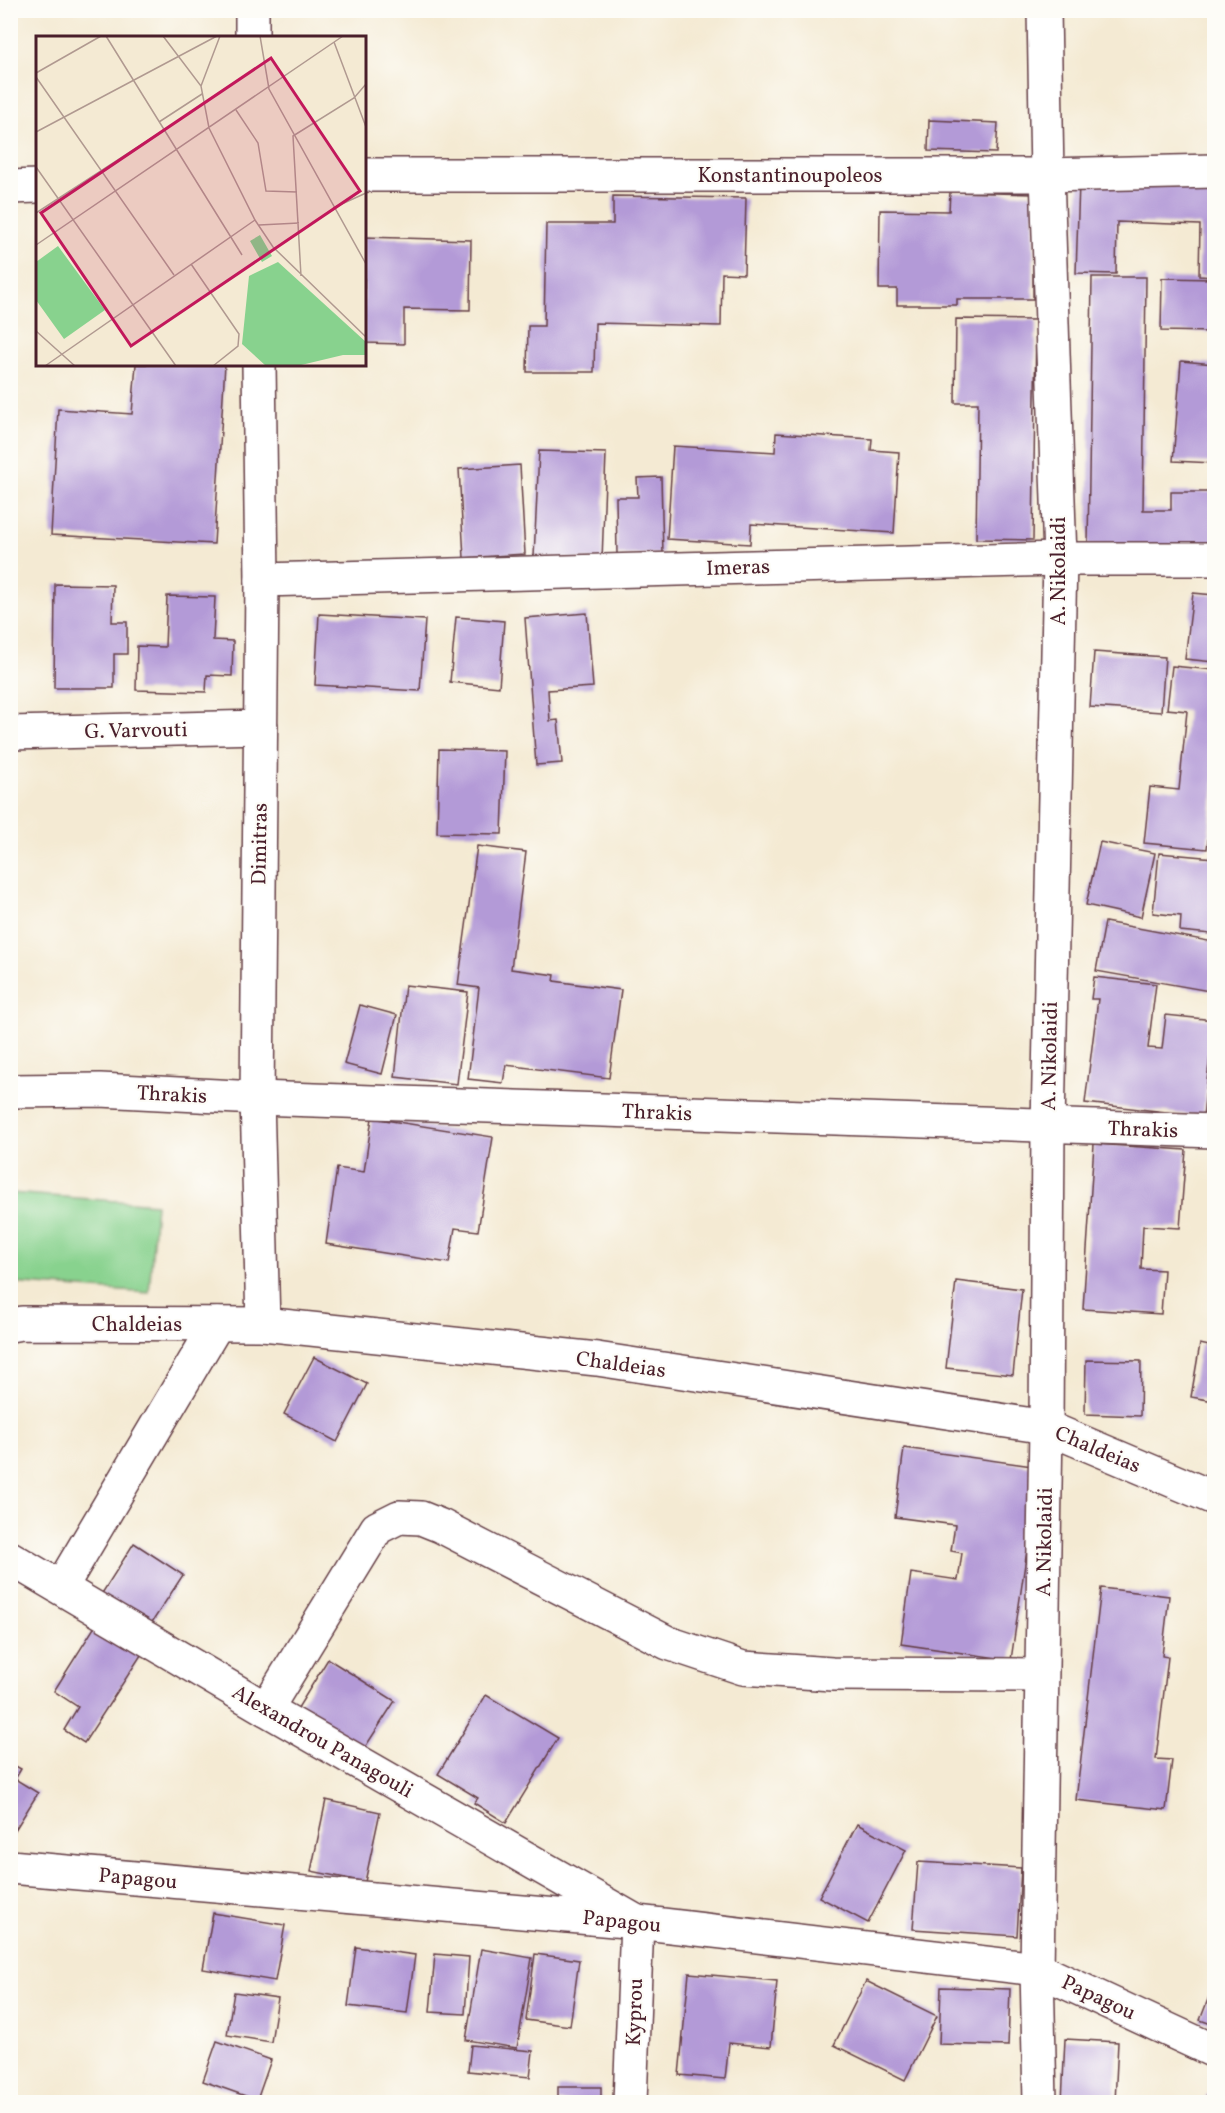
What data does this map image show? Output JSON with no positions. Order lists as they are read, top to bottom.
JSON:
{
  "streets": {
    "street": [
      "Konstantinoupoleos",
      "Imeras",
      "A. Nikolaidi",
      "G. Varvouti",
      "Dimitras",
      "Thrakis",
      "Chaldeias",
      "Alexandrou Panagouli",
      "Papagou",
      "Kyprou"
    ]
  },
  "crossings": [
    ["Konstantinoupoleos", "A. Nikolaidi"],
    ["Imeras", "A. Nikolaidi"],
    ["Imeras", "Dimitras"],
    ["A. Nikolaidi", "Thrakis"],
    ["A. Nikolaidi", "Chaldeias"],
    ["A. Nikolaidi", "Papagou"],
    ["G. Varvouti", "Dimitras"],
    ["Dimitras", "Thrakis"],
    ["Dimitras", "Chaldeias"],
    ["Alexandrou Panagouli", "Papagou"],
    ["Alexandrou Panagouli", "Kyprou"],
    ["Papagou", "Kyprou"]
  ]
}
